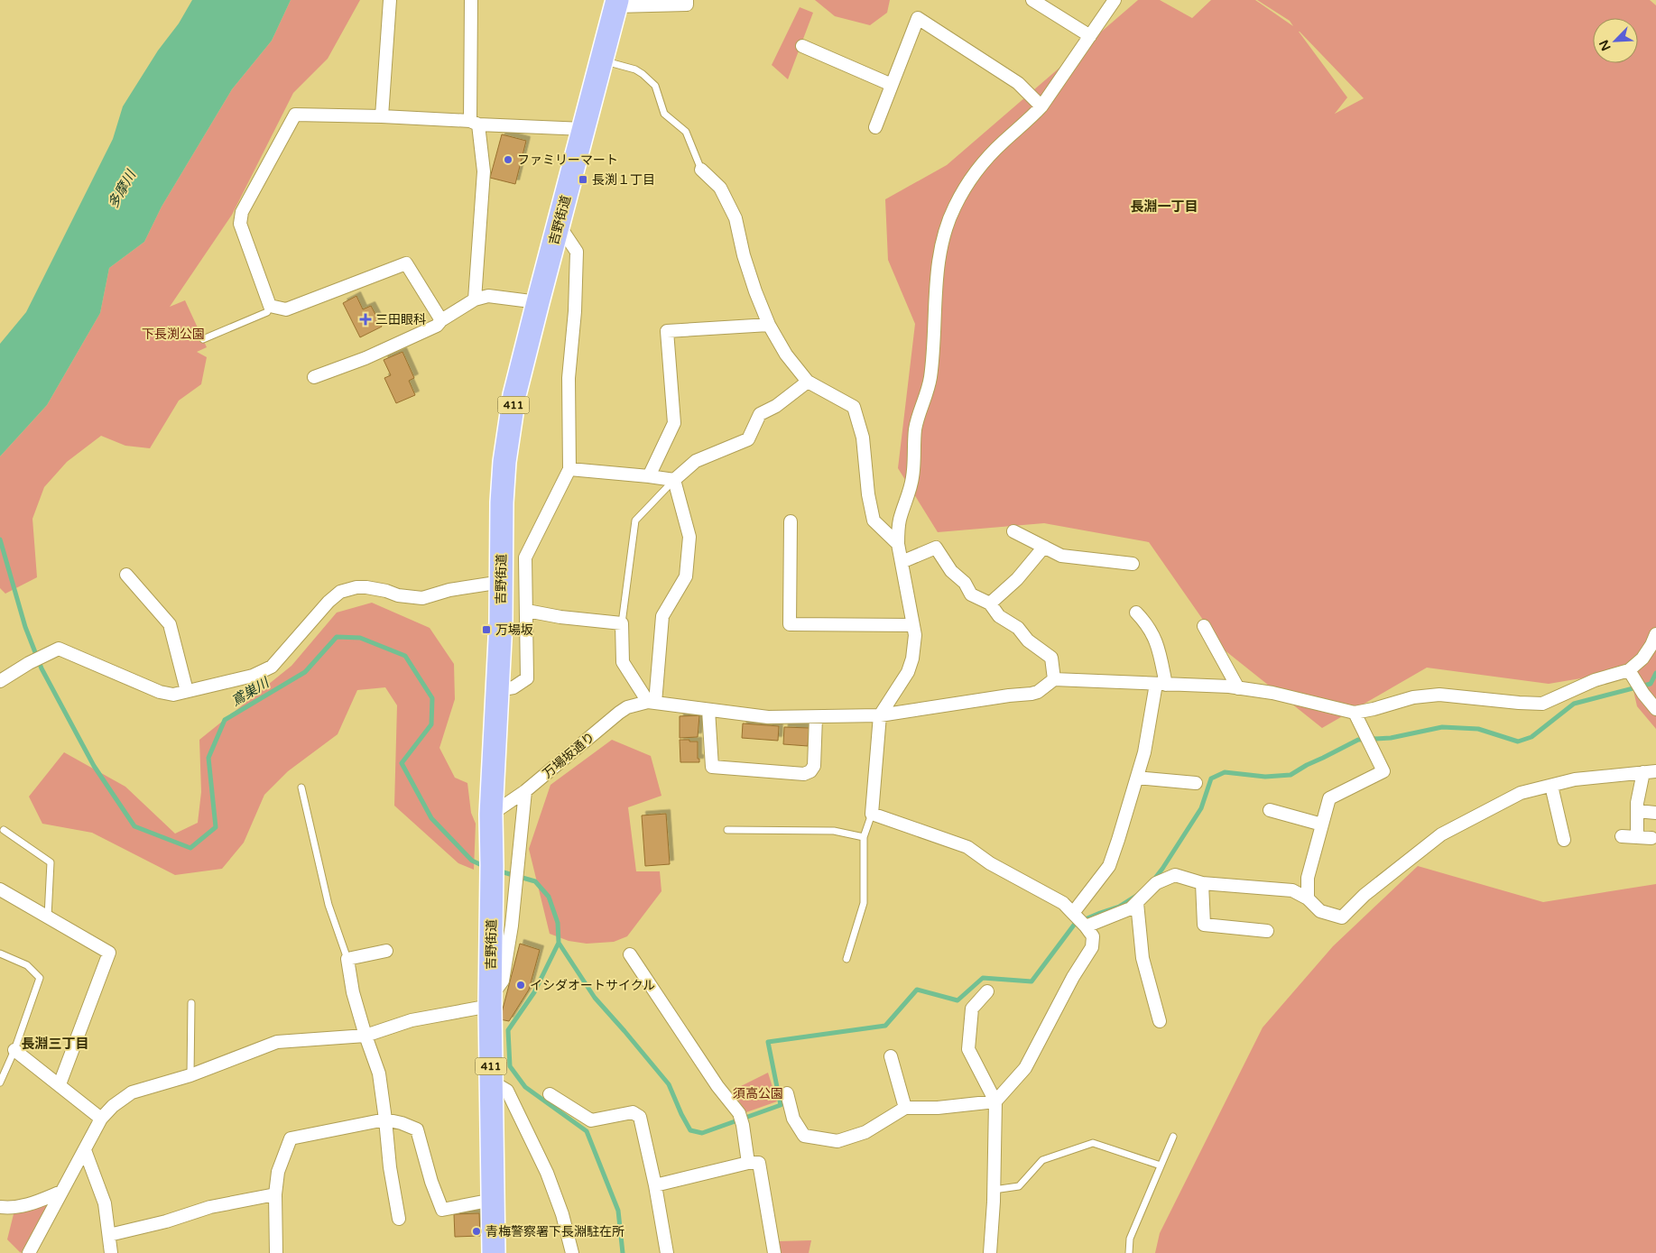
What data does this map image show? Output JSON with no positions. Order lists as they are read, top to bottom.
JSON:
{
  "streets": {
    "highway": ["吉野街道", "411"],
    "street": ["万場坂通り"]
  },
  "crossings": [
    ["吉野街道", "万場坂通り"]
  ],
  "districts": ["長淵一丁目", "長淵三丁目"],
  "water": ["多摩川", "鳶巣川"],
  "parks": ["下長渕公園", "須高公園"],
  "places": {
    "other": ["ファミリーマート", "イシダオートサイクル", "青梅警察署下長淵駐在所"],
    "transit": ["長渕１丁目", "万場坂"],
    "health": ["三田眼科"]
  },
  "north": "bottom left"
}
